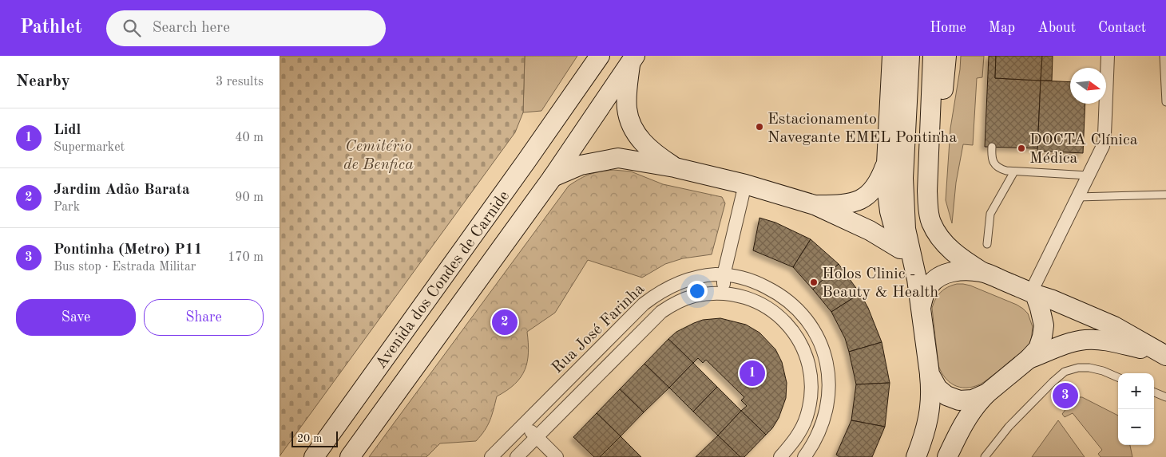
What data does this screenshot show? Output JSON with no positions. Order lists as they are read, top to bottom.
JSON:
{
  "streets": {
    "main road": ["Avenida dos Condes de Carnide"],
    "street": ["Rua José Farinha"]
  },
  "parks": ["Cemitério de Benfica"],
  "places": ["Estacionamento Navegante EMEL Pontinha", "DOCTA Clínica Médica", "Holos Clinic - Beauty & Health"],
  "scale_bar": "20 m",
  "north": "right",
  "page": {
    "header": "Pathlet",
    "search": "Search here",
    "nav": [
      "Home",
      "Map",
      "About",
      "Contact"
    ],
    "heading": ["Nearby", "3 results"],
    "list": [
      {
        "mark": "1",
        "name": "Lidl",
        "note": "Supermarket",
        "value": "40 m"
      },
      {
        "mark": "2",
        "name": "Jardim Adão Barata",
        "note": "Park",
        "value": "90 m"
      },
      {
        "mark": "3",
        "name": "Pontinha (Metro) P11",
        "note": "Bus stop · Estrada Militar",
        "value": "170 m"
      }
    ],
    "buttons": ["Save", "Share"],
    "pins": ["2", "1", "3"],
    "map_buttons": ["+", "−"],
    "scale": "20 m"
  }
}
